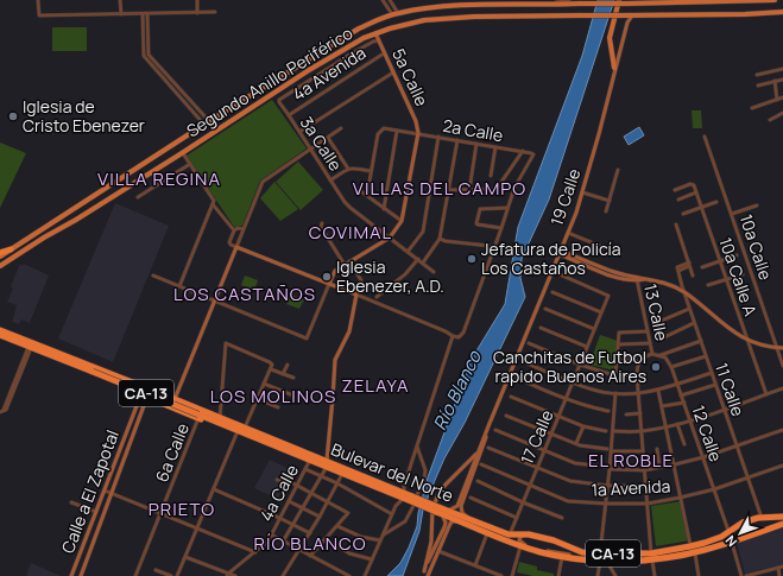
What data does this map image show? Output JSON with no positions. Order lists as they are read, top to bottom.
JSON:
{
  "streets": {
    "highway": ["CA-13", "Bulevar del Norte"],
    "main road": ["Segundo Anillo Periférico"],
    "street": [
      "4a Avenida",
      "5a Calle",
      "2a Calle",
      "3a Calle",
      "19 Calle",
      "10a Calle",
      "10a Calle A",
      "13 Calle",
      "11 Calle",
      "12 Calle",
      "17 Calle",
      "6a Calle",
      "1a Avenida",
      "Calle a El Zapotal",
      "4a Calle"
    ]
  },
  "crossings": [
    ["4a Avenida", "5a Calle"],
    ["4a Avenida", "3a Calle"],
    ["5a Calle", "Segundo Anillo Periférico"],
    ["5a Calle", "2a Calle"],
    ["5a Calle", "3a Calle"],
    ["Segundo Anillo Periférico", "19 Calle"],
    ["19 Calle", "Bulevar del Norte"],
    ["13 Calle", "12 Calle"],
    ["11 Calle", "Bulevar del Norte"],
    ["11 Calle", "1a Avenida"],
    ["12 Calle", "Bulevar del Norte"],
    ["12 Calle", "1a Avenida"],
    ["17 Calle", "Bulevar del Norte"],
    ["17 Calle", "1a Avenida"],
    ["6a Calle", "Bulevar del Norte"],
    ["Bulevar del Norte", "4a Calle"]
  ],
  "districts": [
    "VILLA REGINA",
    "VILLAS DEL CAMPO",
    "COVIMAL",
    "LOS CASTAÑOS",
    "ZELAYA",
    "LOS MOLINOS",
    "EL ROBLE",
    "PRIETO",
    "RÍO BLANCO"
  ],
  "water": ["Río Blanco"],
  "places": [
    "Iglesia de Cristo Ebenezer",
    "Jefatura de Policía Los Castaños",
    "Iglesia Ebenezer, A.D.",
    "Canchitas de Futbol rapido Buenos Aires"
  ],
  "north": "bottom left"
}
